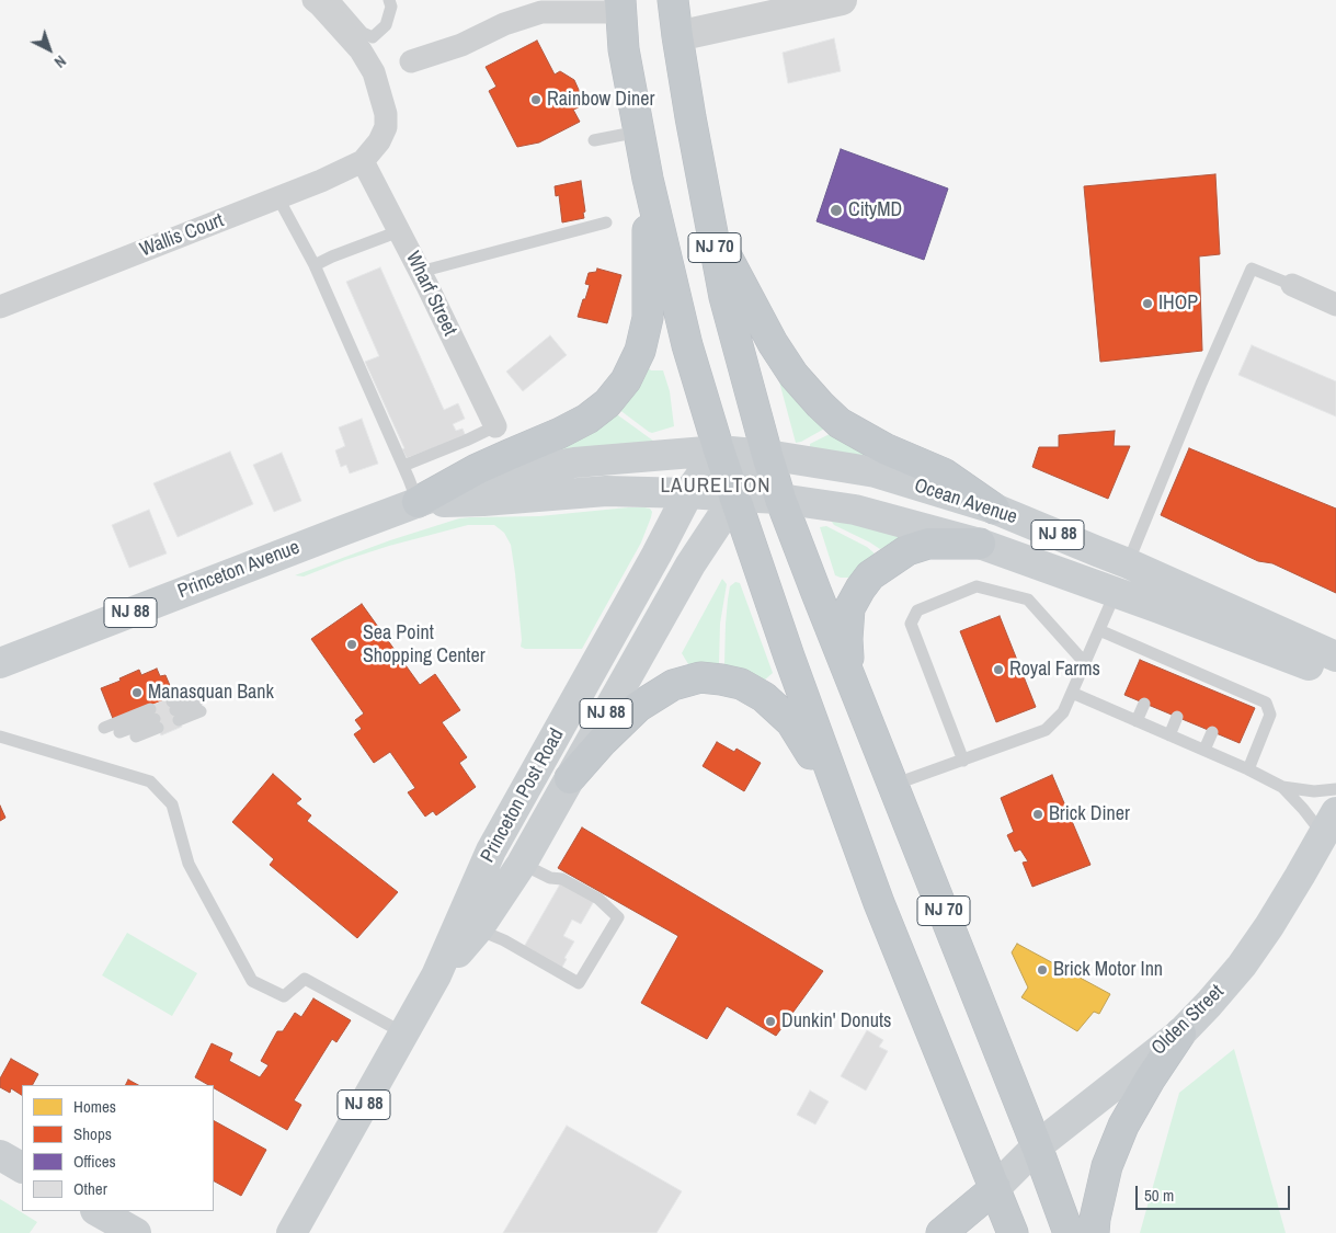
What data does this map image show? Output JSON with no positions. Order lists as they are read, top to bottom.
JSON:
{
  "streets": {
    "highway": ["NJ 70"],
    "main road": [
      "Ocean Avenue",
      "NJ 88",
      "Princeton Avenue",
      "Princeton Post Road",
      "Olden Street"
    ],
    "street": ["Wallis Court", "Wharf Street"]
  },
  "crossings": [
    ["Wallis Court", "Wharf Street"],
    ["NJ 70", "Ocean Avenue"],
    ["NJ 70", "NJ 88"],
    ["NJ 70", "Princeton Avenue"],
    ["NJ 70", "Princeton Post Road"],
    ["NJ 70", "Olden Street"],
    ["Ocean Avenue", "NJ 88"],
    ["Ocean Avenue", "Princeton Post Road"],
    ["NJ 88", "Princeton Avenue"],
    ["NJ 88", "Princeton Post Road"],
    ["Princeton Avenue", "Princeton Post Road"]
  ],
  "districts": ["LAURELTON"],
  "places": [
    "Rainbow Diner",
    "CityMD",
    "IHOP",
    "Sea Point Shopping Center",
    "Royal Farms",
    "Manasquan Bank",
    "Brick Diner",
    "Brick Motor Inn",
    "Dunkin' Donuts"
  ],
  "legend": [
    "Homes",
    "Shops",
    "Offices",
    "Other"
  ],
  "scale_bar": "50 m",
  "north": "bottom right"
}
